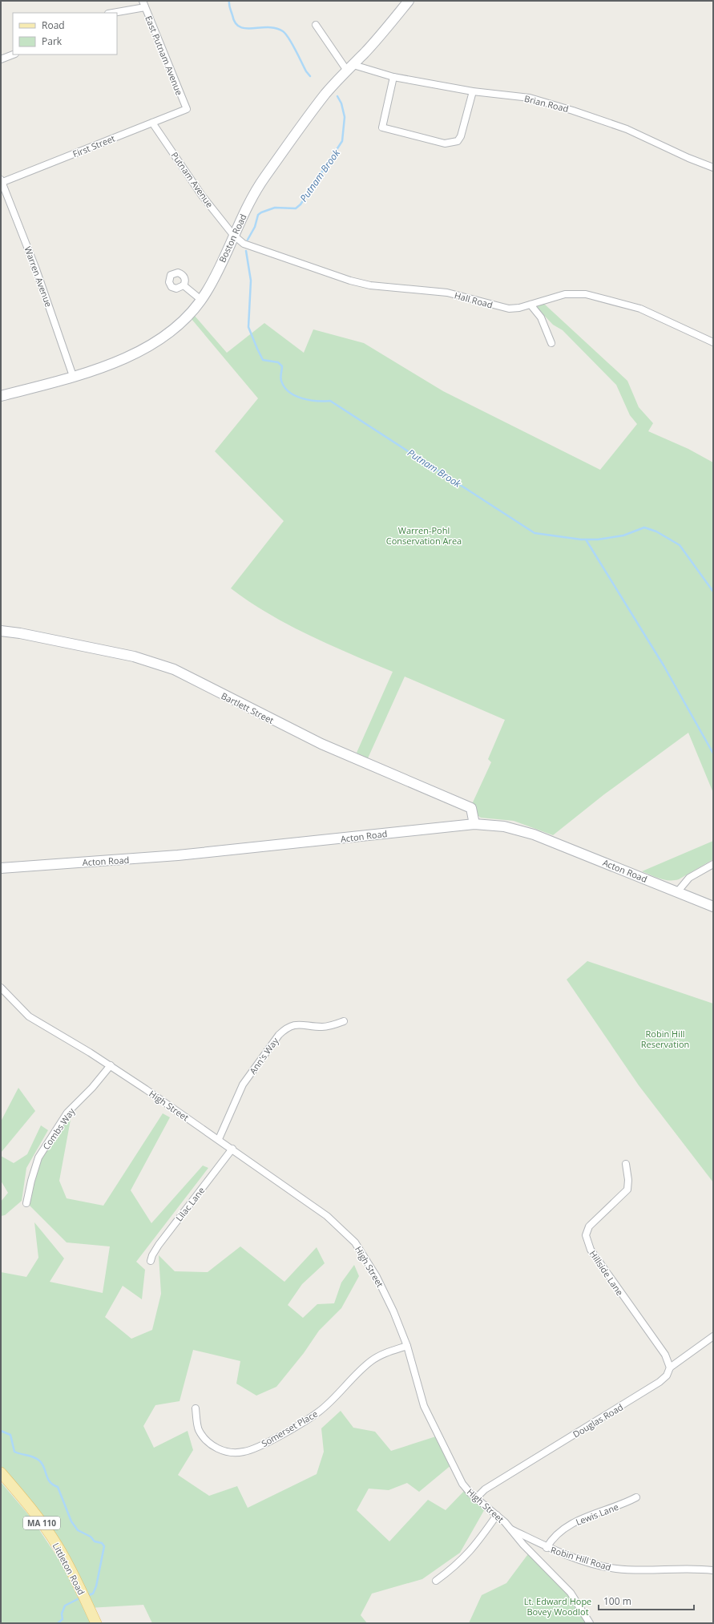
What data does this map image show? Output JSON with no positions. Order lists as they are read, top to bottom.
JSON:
{
  "streets": {
    "main road": [
      "Boston Road",
      "Bartlett Street",
      "Acton Road",
      "MA 110",
      "Littleton Road"
    ],
    "street": [
      "East Putnam Avenue",
      "Brian Road",
      "First Street",
      "Putnam Avenue",
      "Warren Avenue",
      "Hall Road",
      "Ann's Way",
      "High Street",
      "Combs Way",
      "Lilac Lane",
      "Hillside Lane",
      "Douglas Road",
      "Somerset Place",
      "Lewis Lane",
      "Robin Hill Road"
    ]
  },
  "crossings": [
    ["East Putnam Avenue", "First Street"],
    ["Brian Road", "Boston Road"],
    ["First Street", "Putnam Avenue"],
    ["First Street", "Warren Avenue"],
    ["Putnam Avenue", "Boston Road"],
    ["Putnam Avenue", "Hall Road"],
    ["Boston Road", "Warren Avenue"],
    ["Boston Road", "Hall Road"],
    ["Bartlett Street", "Acton Road"],
    ["Ann's Way", "High Street"],
    ["High Street", "Combs Way"],
    ["High Street", "Lilac Lane"],
    ["High Street", "Douglas Road"],
    ["High Street", "Somerset Place"],
    ["High Street", "Robin Hill Road"],
    ["Hillside Lane", "Douglas Road"],
    ["Lewis Lane", "Robin Hill Road"]
  ],
  "water": ["Putnam Brook"],
  "parks": ["Warren-Pohl Conservation Area", "Robin Hill Reservation", "Lt. Edward Hope Bovey Woodlot"],
  "legend": ["Road", "Park"],
  "scale_bar": "100 m"
}
